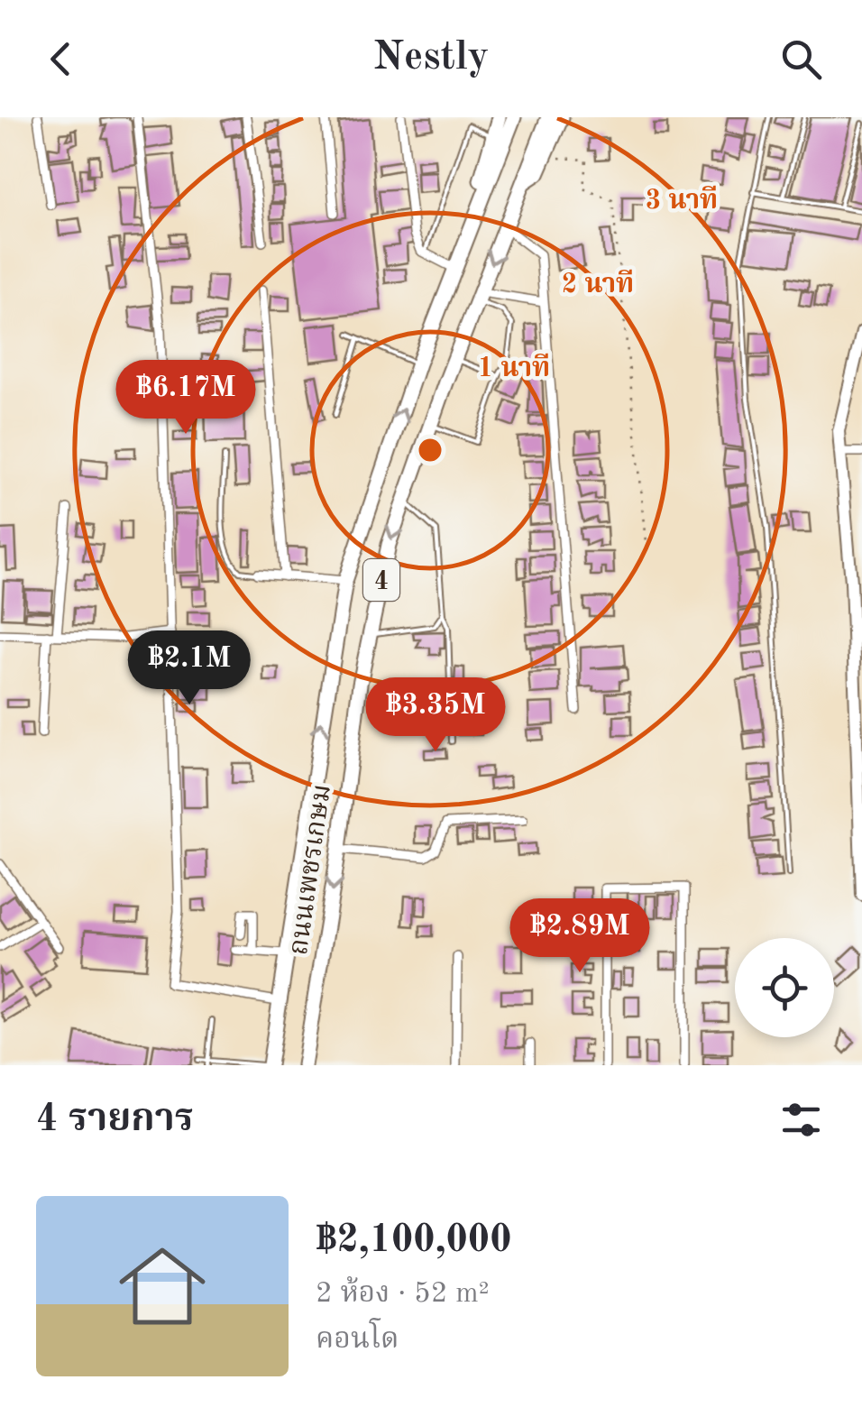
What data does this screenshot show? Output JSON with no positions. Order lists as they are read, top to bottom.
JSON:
{
  "streets": {
    "highway": ["4", "ถนนเพชรเกษม"]
  },
  "page": {
    "header": "Nestly",
    "price": [
      "฿6.17M",
      "฿2.1M",
      "฿3.35M",
      "฿2.89M"
    ],
    "heading": "4 รายการ",
    "list": [
      {
        "name": "฿2,100,000",
        "note": "2 ห้อง · 52 m² · คอนโด"
      }
    ]
  },
  "rings": ["3 นาที", "2 นาที", "1 นาที"]
}
